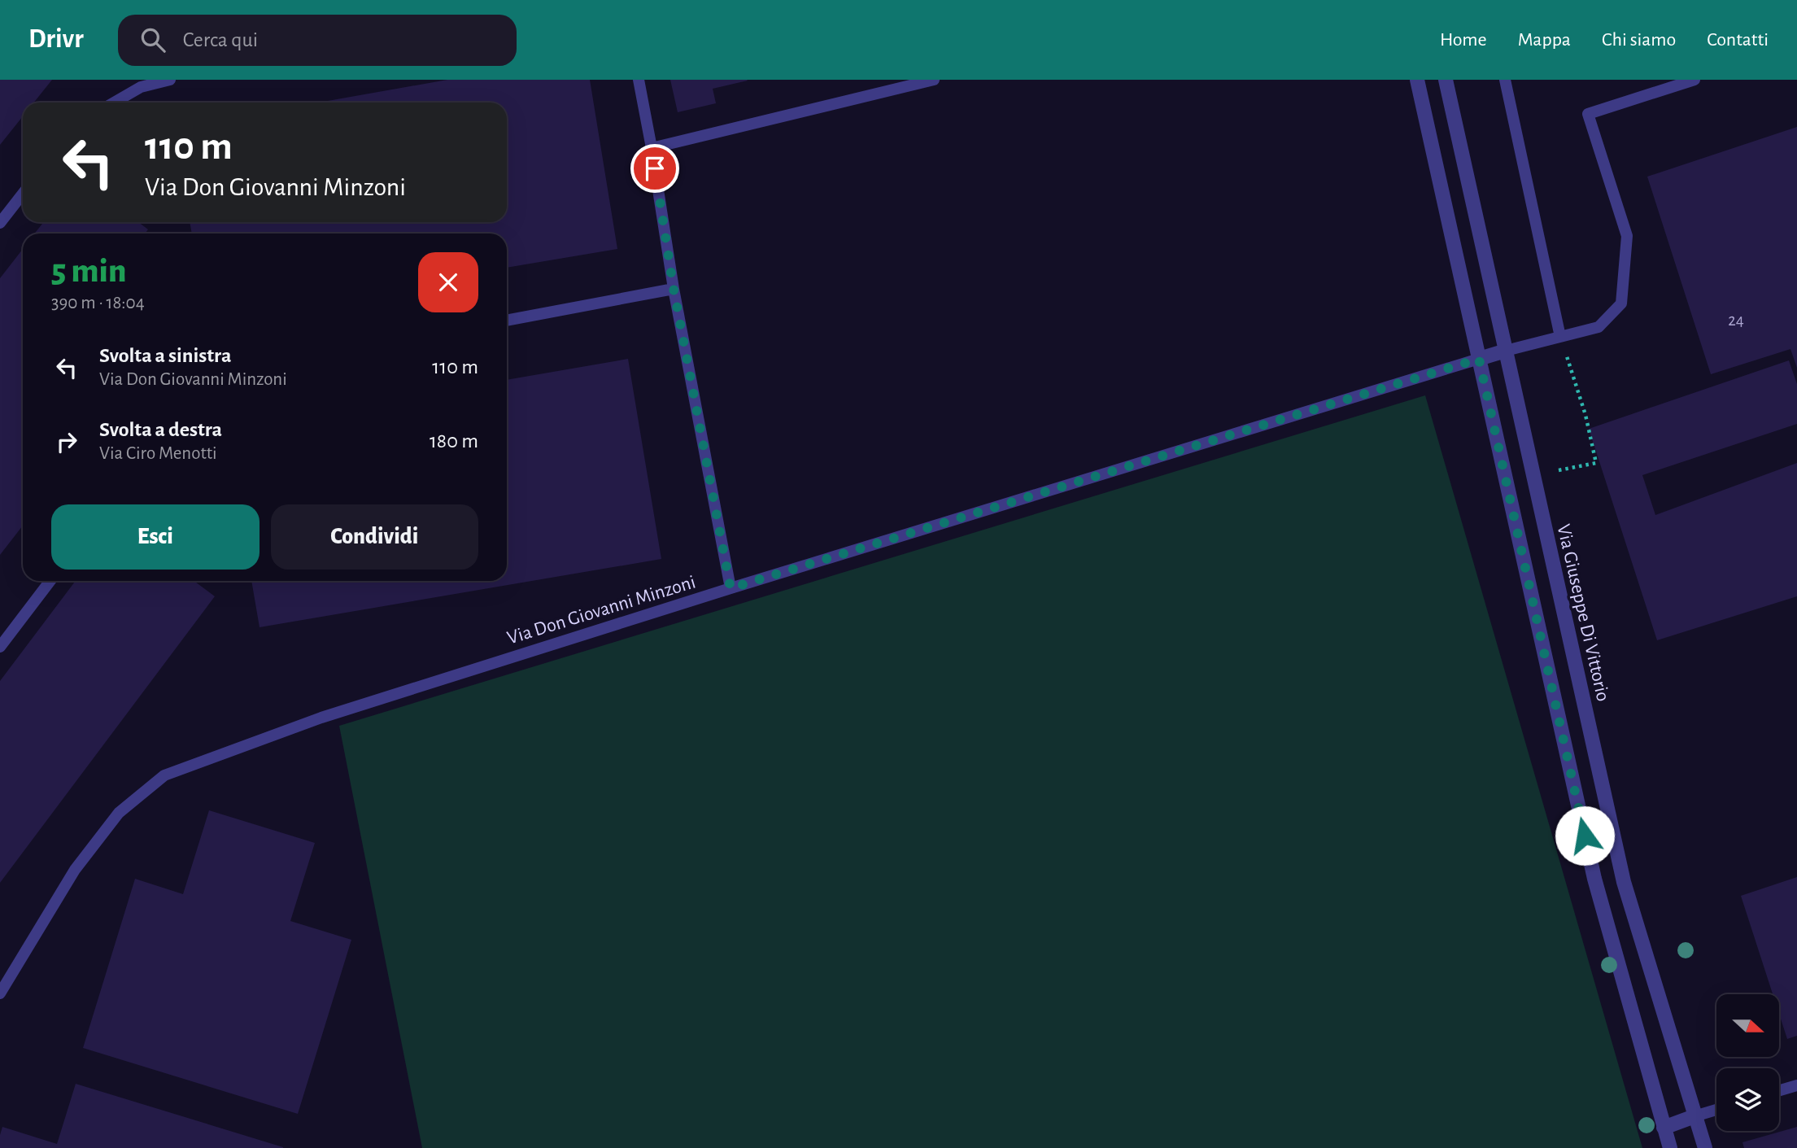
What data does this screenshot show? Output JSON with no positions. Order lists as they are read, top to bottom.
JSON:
{
  "streets": {
    "street": ["Via Giuseppe Di Vittorio"],
    "lane": ["Via Don Giovanni Minzoni"]
  },
  "house_numbers": ["24"],
  "north": "right",
  "page": {
    "header": "Drivr",
    "search": "Cerca qui",
    "nav": [
      "Home",
      "Mappa",
      "Chi siamo",
      "Contatti"
    ],
    "turn": ["110 m", "Via Don Giovanni Minzoni"],
    "heading": ["5 min", "390 m · 18:04"],
    "list": [
      {
        "name": "Svolta a sinistra",
        "note": "Via Don Giovanni Minzoni",
        "value": "110 m"
      },
      {
        "name": "Svolta a destra",
        "note": "Via Ciro Menotti",
        "value": "180 m"
      }
    ],
    "buttons": ["Esci", "Condividi"]
  }
}
